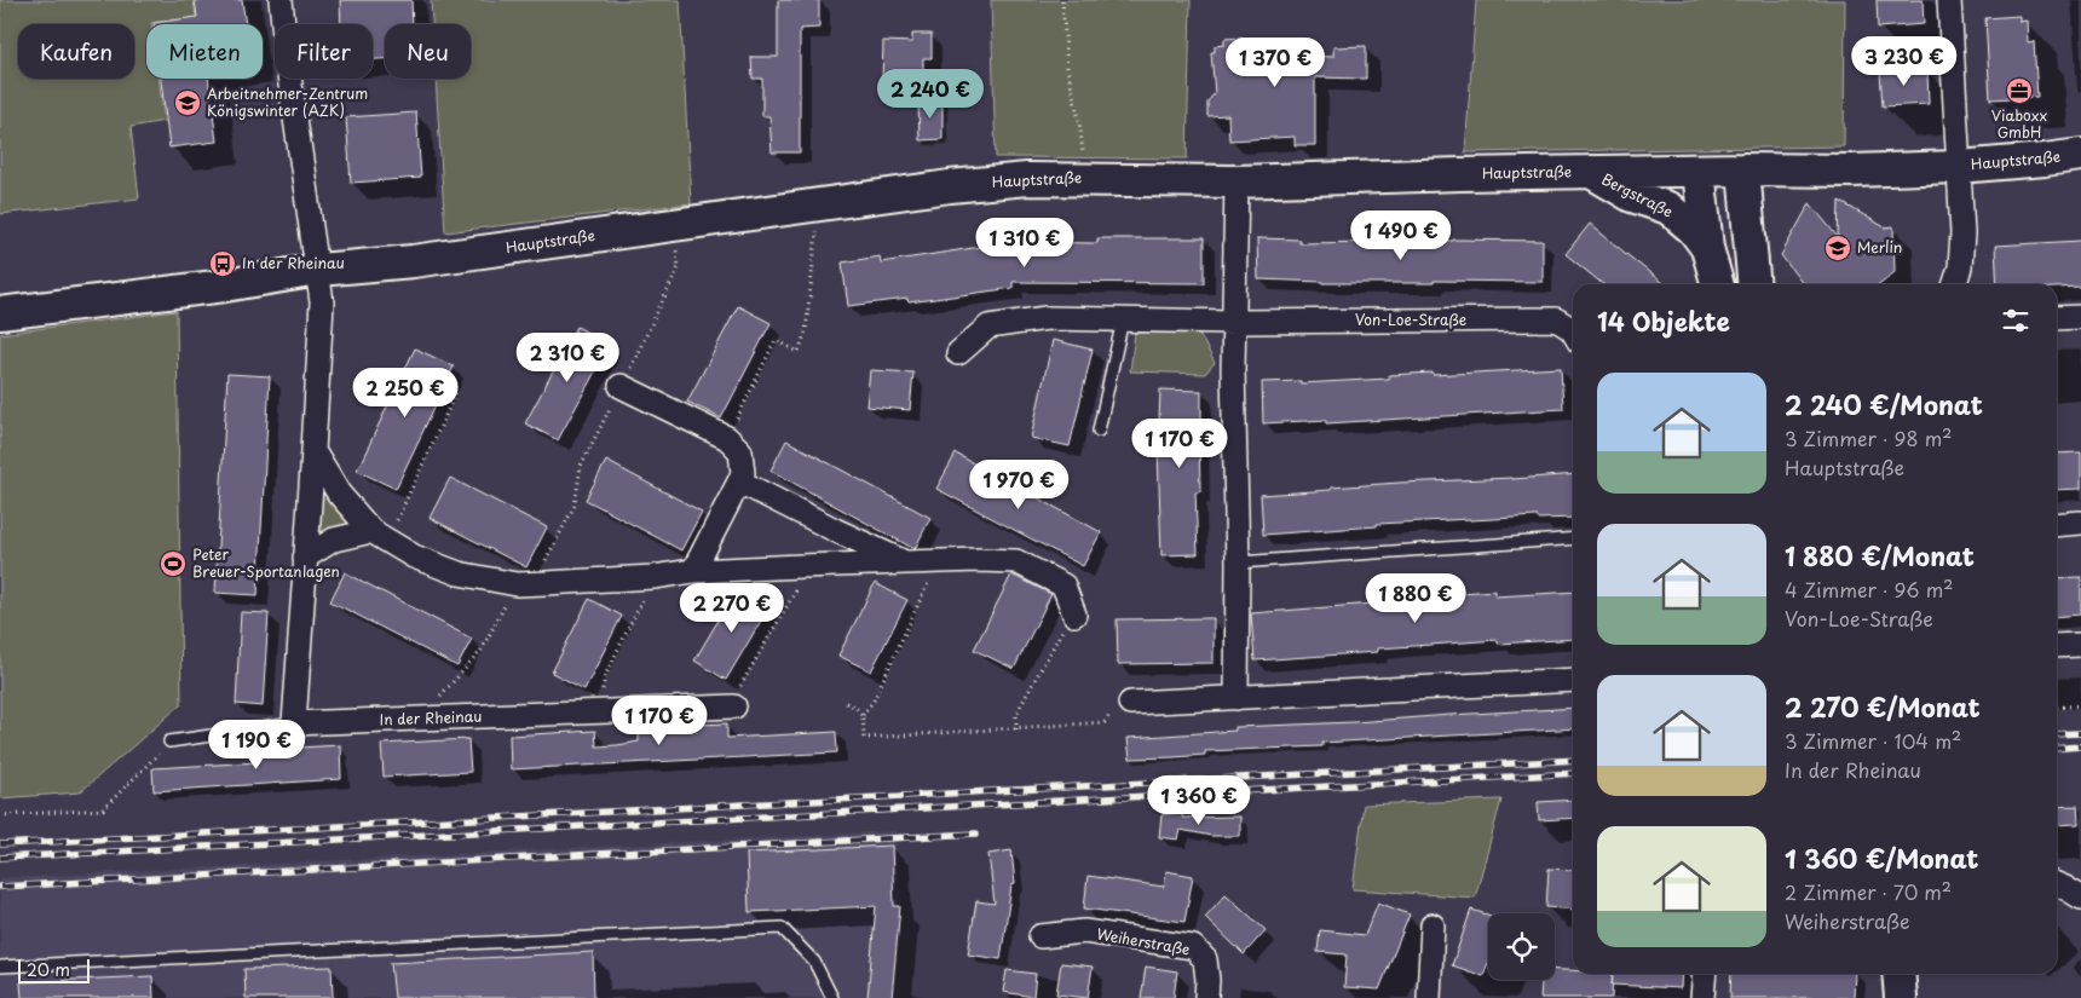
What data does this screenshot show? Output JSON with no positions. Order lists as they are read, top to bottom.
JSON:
{
  "streets": {
    "main road": ["Hauptstraße", "Bergstraße"],
    "street": ["Von-Loe-Straße", "In der Rheinau", "Weiherstraße"]
  },
  "crossings": [
    ["Hauptstraße", "Bergstraße"]
  ],
  "places": {
    "office": ["Viaboxx GmbH"],
    "school or university": ["Arbeitnehmer-Zentrum Königswinter (AZK)", "Merlin"],
    "bus stop": ["In der Rheinau"],
    "sports": ["Peter Breuer-Sportanlagen"]
  },
  "scale_bar": "20 m",
  "page": {
    "chip": [
      "Kaufen",
      "Mieten",
      "Filter",
      "Neu"
    ],
    "price": [
      "3 230 €",
      "1 370 €",
      "2 240 €",
      "1 490 €",
      "1 310 €",
      "2 310 €",
      "2 250 €",
      "1 170 €",
      "1 970 €",
      "1 880 €",
      "2 270 €",
      "1 170 €",
      "1 190 €",
      "1 360 €"
    ],
    "heading": "14 Objekte",
    "list": [
      {
        "name": "2 240 €/Monat",
        "note": "3 Zimmer · 98 m² · Hauptstraße"
      },
      {
        "name": "1 880 €/Monat",
        "note": "4 Zimmer · 96 m² · Von-Loe-Straße"
      },
      {
        "name": "2 270 €/Monat",
        "note": "3 Zimmer · 104 m² · In der Rheinau"
      },
      {
        "name": "1 360 €/Monat",
        "note": "2 Zimmer · 70 m² · Weiherstraße"
      }
    ],
    "scale": "20 m"
  }
}
